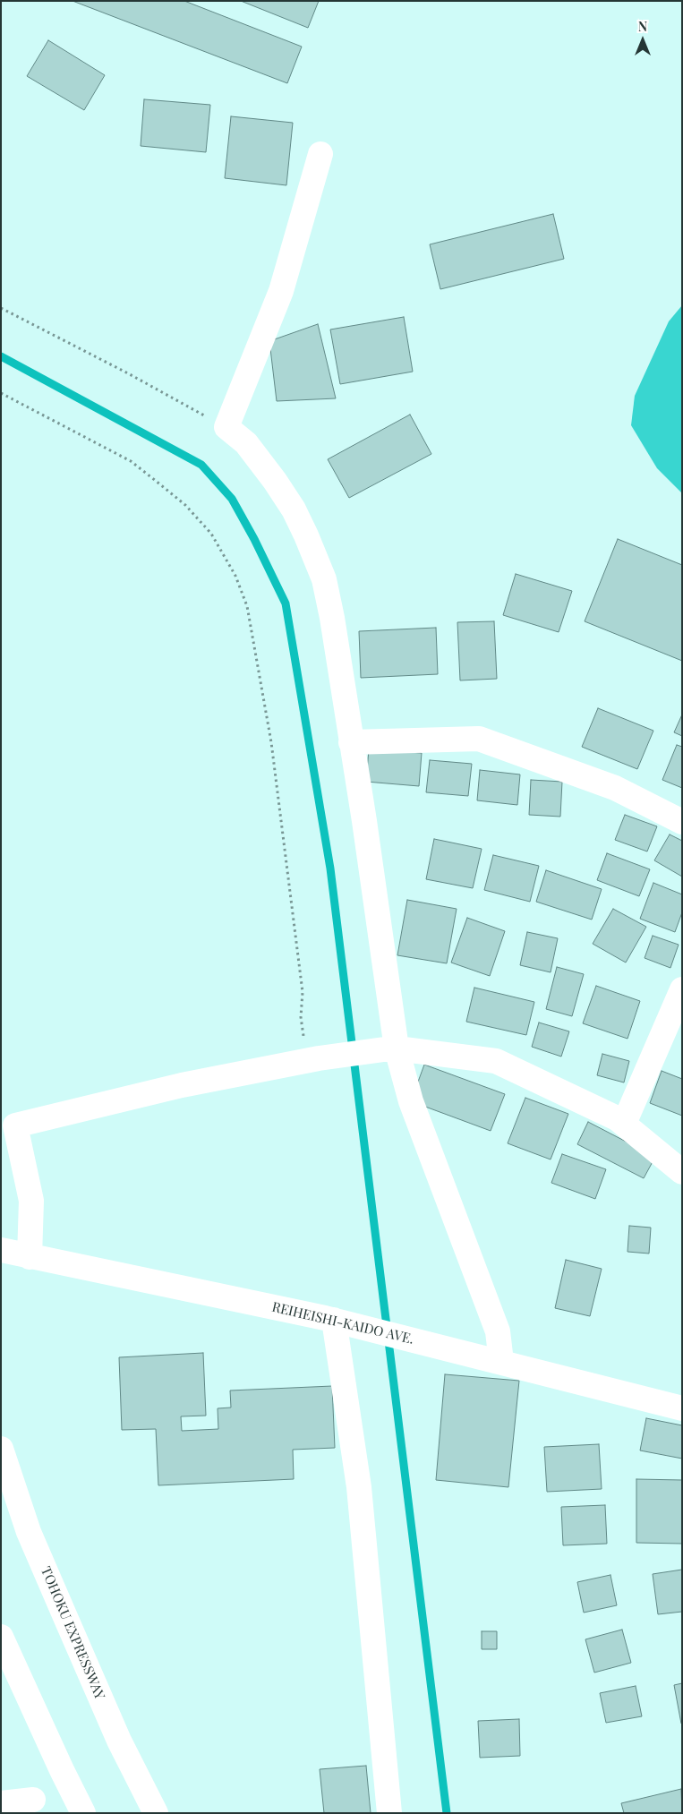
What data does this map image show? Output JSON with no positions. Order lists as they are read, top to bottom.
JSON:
{
  "streets": {
    "main road": ["REIHEISHI-KAIDO AVE.", "TOHOKU EXPRESSWAY"]
  },
  "north": "top"
}
